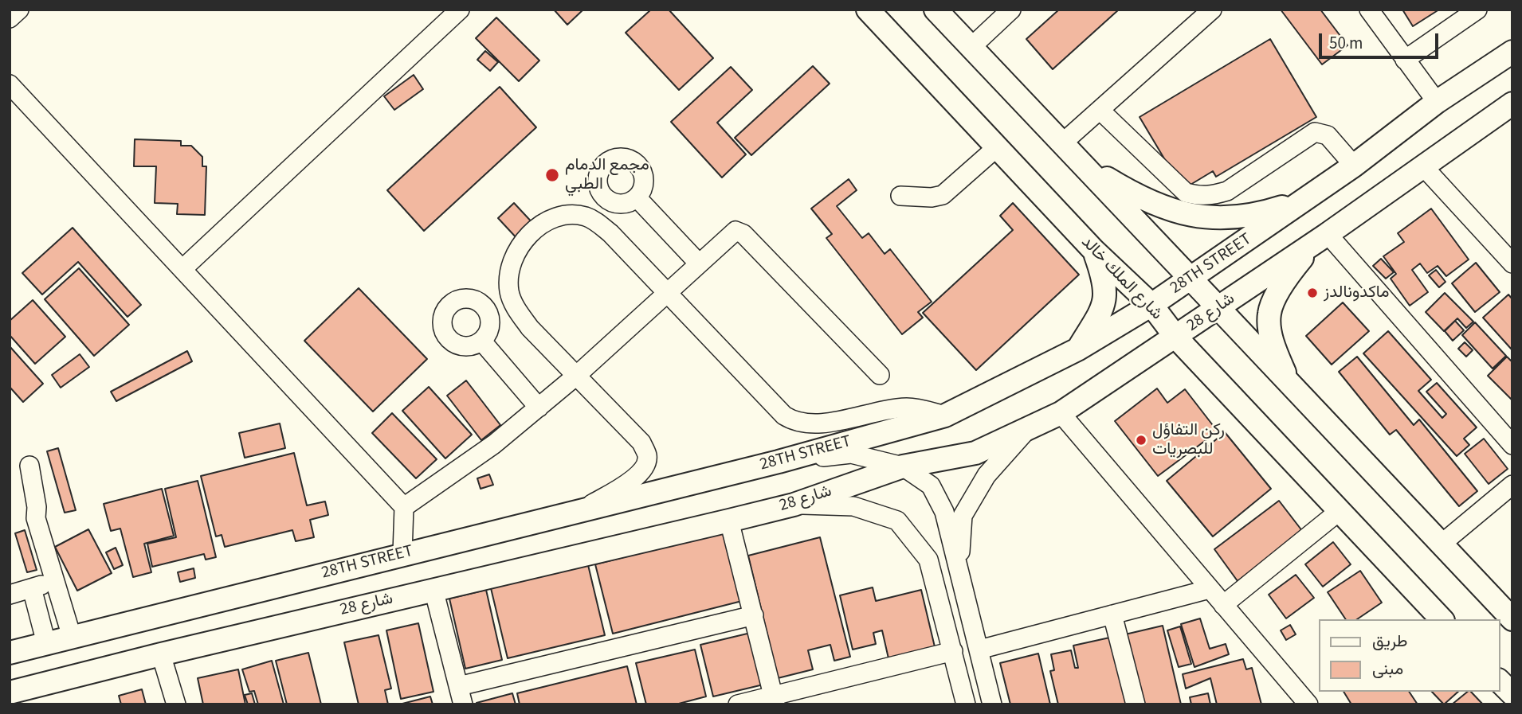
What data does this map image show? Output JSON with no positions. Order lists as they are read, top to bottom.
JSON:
{
  "streets": {
    "main road": ["28TH STREET", "شارع الملك خالد", "شارع 28"]
  },
  "crossings": [
    ["28TH STREET", "شارع الملك خالد"],
    ["شارع الملك خالد", "شارع 28"]
  ],
  "places": ["مجمع الدمام الطبي", "ماكدونالدز", "ركن التفاؤل للبصريات"],
  "legend": ["طريق", "مبنى"],
  "scale_bar": "50 m"
}
